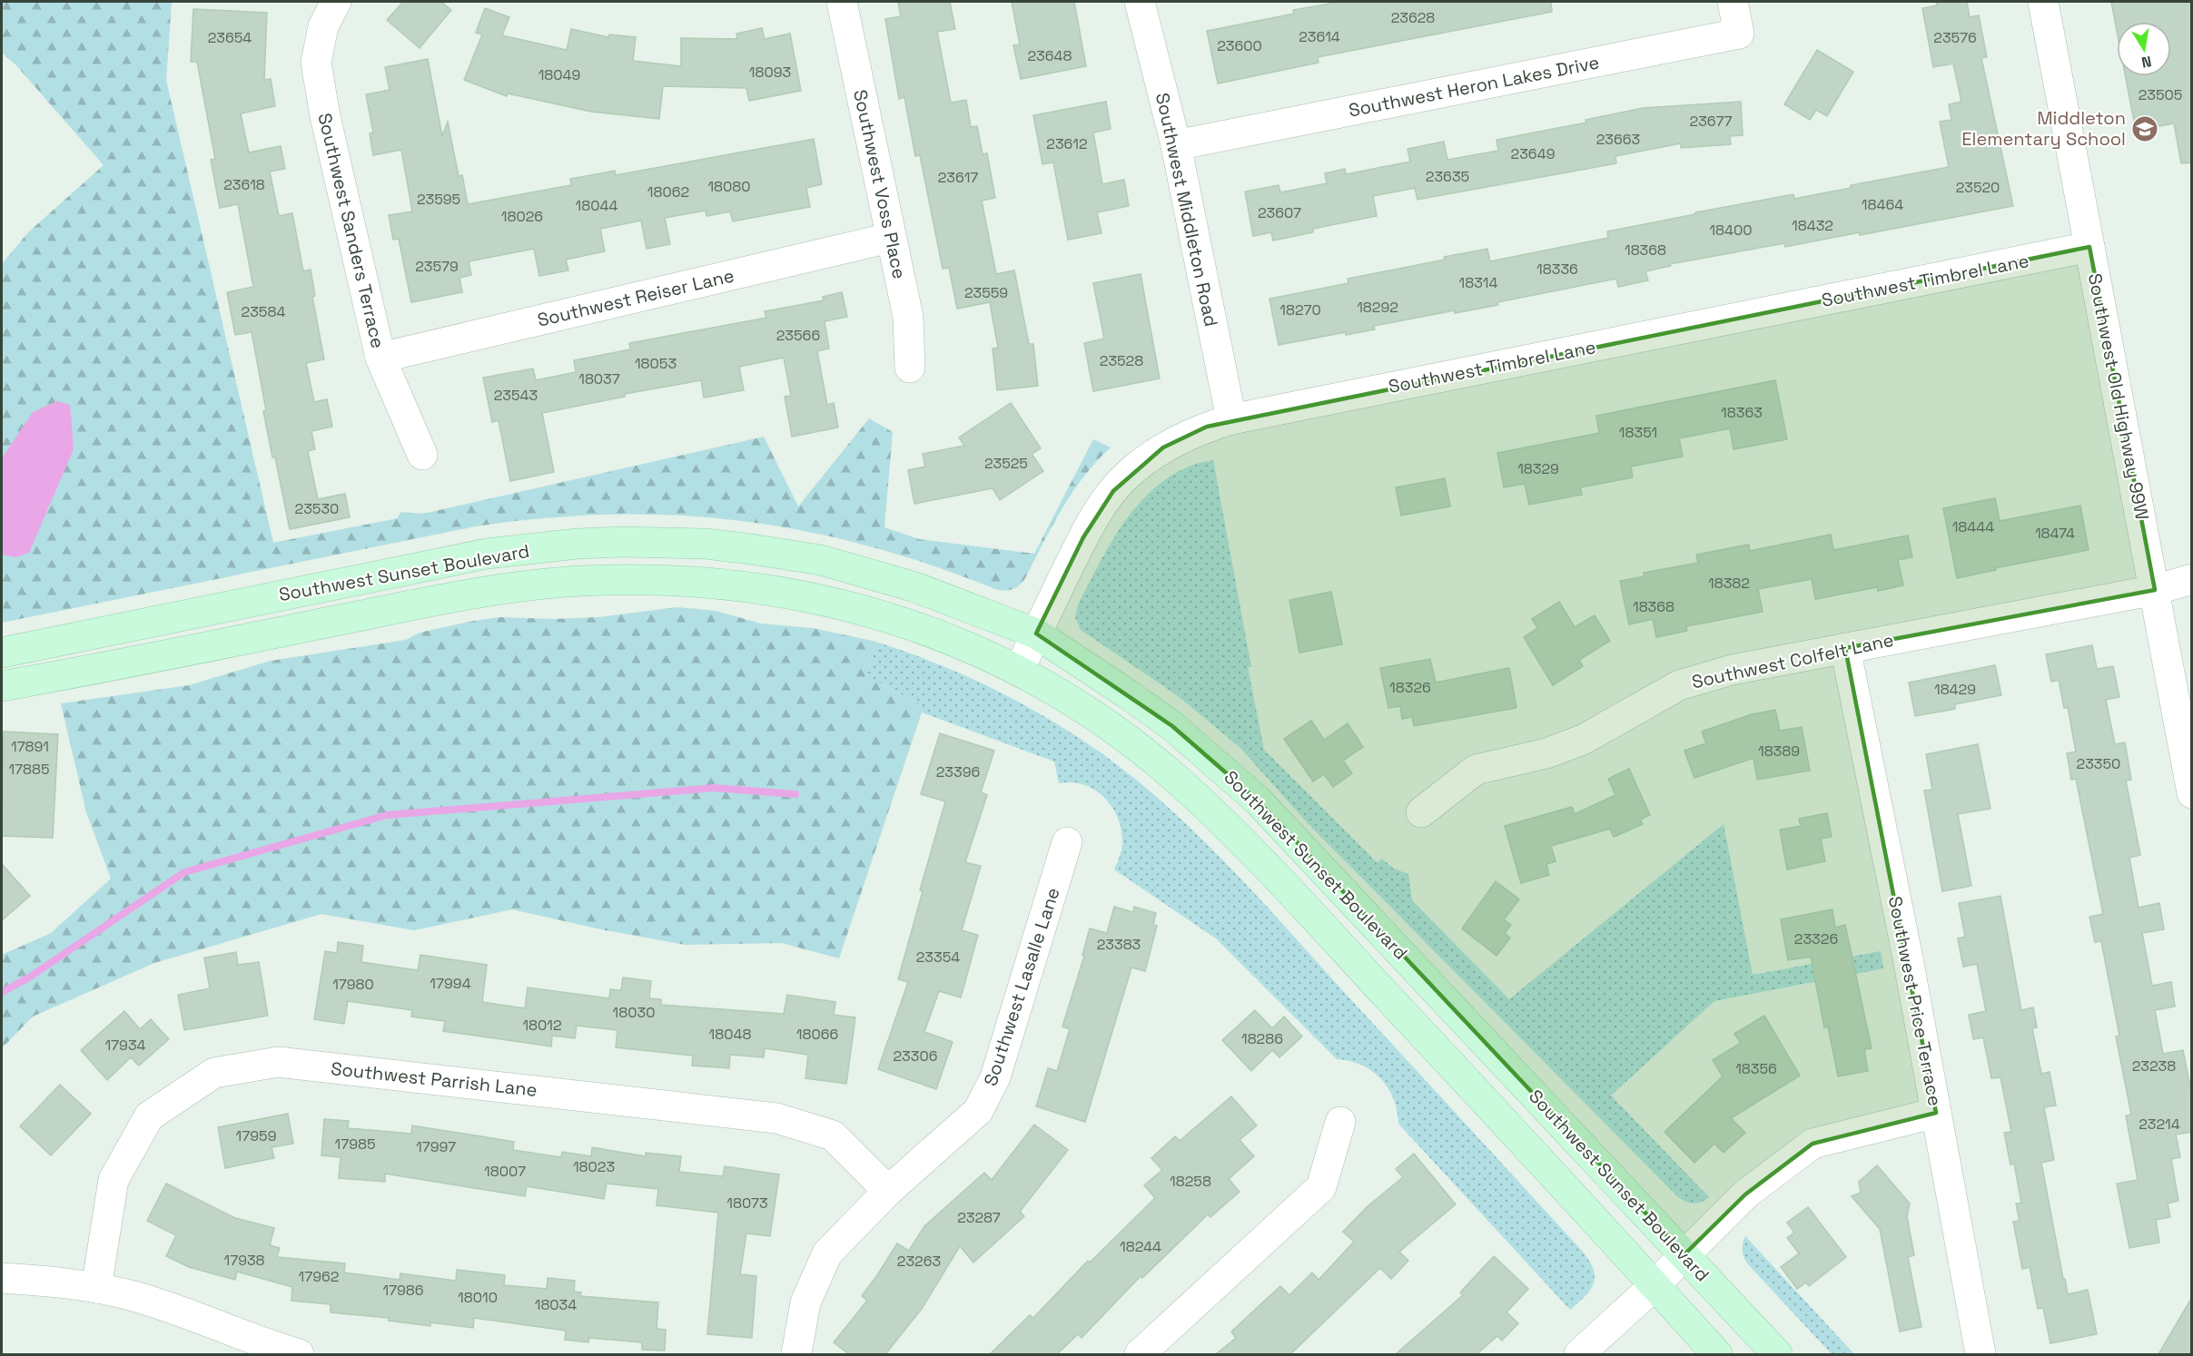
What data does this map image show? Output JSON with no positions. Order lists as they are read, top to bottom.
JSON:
{
  "streets": {
    "main road": ["Southwest Sunset Boulevard"],
    "street": [
      "Southwest Heron Lakes Drive",
      "Southwest Voss Place",
      "Southwest Middleton Road",
      "Southwest Sanders Terrace",
      "Southwest Timbrel Lane",
      "Southwest Reiser Lane",
      "Southwest Old Highway 99W",
      "Southwest Colfelt Lane",
      "Southwest Lasalle Lane",
      "Southwest Price Terrace",
      "Southwest Parrish Lane"
    ]
  },
  "crossings": [
    ["Southwest Heron Lakes Drive", "Southwest Middleton Road"],
    ["Southwest Voss Place", "Southwest Reiser Lane"],
    ["Southwest Middleton Road", "Southwest Timbrel Lane"],
    ["Southwest Sanders Terrace", "Southwest Reiser Lane"],
    ["Southwest Timbrel Lane", "Southwest Old Highway 99W"],
    ["Southwest Timbrel Lane", "Southwest Sunset Boulevard"],
    ["Southwest Old Highway 99W", "Southwest Colfelt Lane"],
    ["Southwest Colfelt Lane", "Southwest Price Terrace"],
    ["Southwest Lasalle Lane", "Southwest Parrish Lane"]
  ],
  "places": {
    "school or university": ["Middleton Elementary School"]
  },
  "house_numbers": [
    "23628",
    "23614",
    "23654",
    "23576",
    "23600",
    "23648",
    "18093",
    "18049",
    "23505",
    "23677",
    "23663",
    "23612",
    "23649",
    "23635",
    "23617",
    "23618",
    "18080",
    "23520",
    "18062",
    "23595",
    "18464",
    "18044",
    "23607",
    "18026",
    "18432",
    "18400",
    "18368",
    "23579",
    "18336",
    "18314",
    "23559",
    "18292",
    "18270",
    "23584",
    "23566",
    "23528",
    "18053",
    "18037",
    "23543",
    "18363",
    "18351",
    "23525",
    "18329",
    "23530",
    "18444",
    "18474",
    "18382",
    "18368",
    "18326",
    "18429",
    "17891",
    "18389",
    "23350",
    "17885",
    "23396",
    "23326",
    "23383",
    "23354",
    "17994",
    "17980",
    "18030",
    "18012",
    "18048",
    "18066",
    "18286",
    "17934",
    "23306",
    "23238",
    "18356",
    "23214",
    "17959",
    "17985",
    "17997",
    "18023",
    "18007",
    "18258",
    "18073",
    "23287",
    "18244",
    "17938",
    "23263",
    "17962",
    "17986",
    "18010",
    "18034"
  ],
  "north": "bottom"
}
